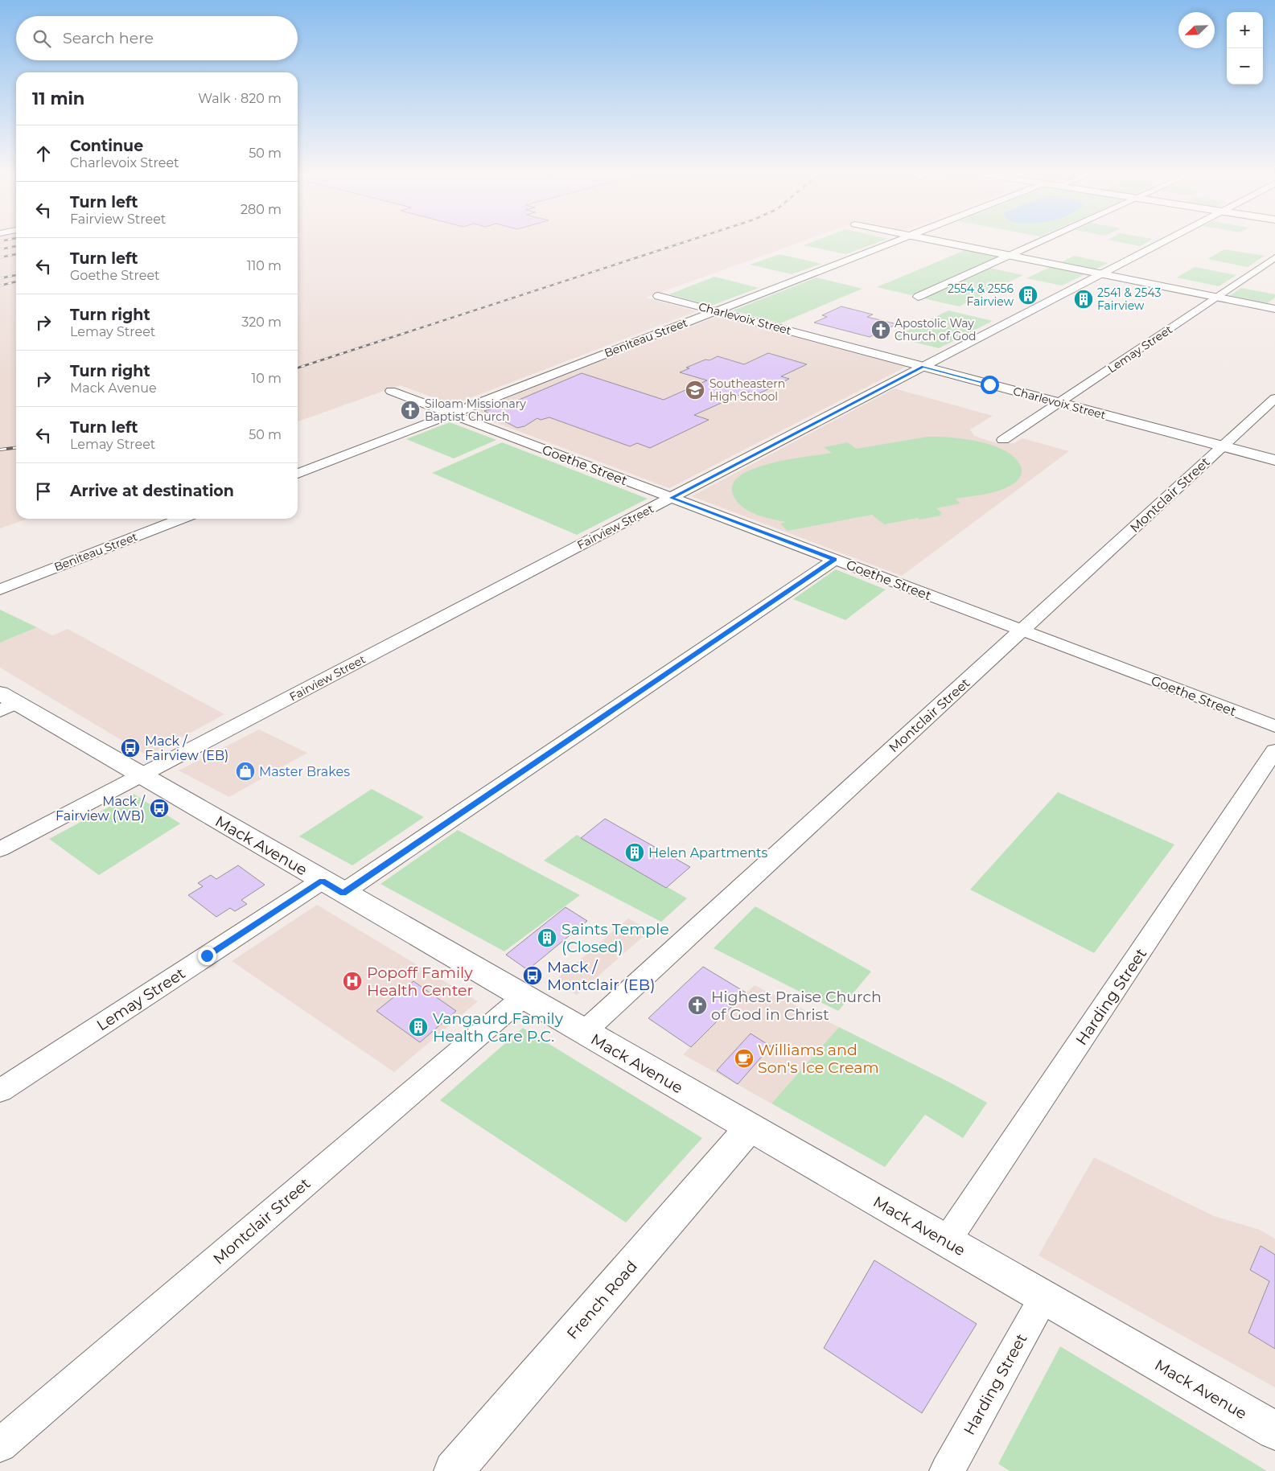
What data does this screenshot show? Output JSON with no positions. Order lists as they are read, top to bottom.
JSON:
{
  "streets": {
    "street": [
      "Charlevoix Street",
      "Beniteau Street",
      "Lemay Street",
      "Goethe Street",
      "Montclair Street",
      "Fairview Street",
      "Mack Avenue",
      "Harding Street",
      "French Road"
    ]
  },
  "crossings": [
    ["Charlevoix Street", "Beniteau Street"],
    ["Charlevoix Street", "Lemay Street"],
    ["Charlevoix Street", "Montclair Street"],
    ["Charlevoix Street", "Fairview Street"],
    ["Beniteau Street", "Goethe Street"],
    ["Lemay Street", "Goethe Street"],
    ["Lemay Street", "Mack Avenue"],
    ["Goethe Street", "Montclair Street"],
    ["Goethe Street", "Fairview Street"],
    ["Montclair Street", "Mack Avenue"],
    ["Fairview Street", "Mack Avenue"],
    ["Mack Avenue", "Harding Street"],
    ["Mack Avenue", "French Road"]
  ],
  "places": {
    "building": [
      "2554 & 2556 Fairview",
      "2541 & 2543 Fairview",
      "Helen Apartments",
      "Saints Temple (Closed)",
      "Vangaurd Family Health Care P.C."
    ],
    "church": ["Apostolic Way Church of God", "Siloam Missionary Baptist Church", "Highest Praise Church of God in Christ"],
    "school or university": ["Southeastern High School"],
    "bus stop": ["Mack / Fairview (EB)", "Mack / Fairview (WB)", "Mack / Montclair (EB)"],
    "shop": ["Master Brakes"],
    "hospital": ["Popoff Family Health Center"],
    "cafe": ["Williams and Son's Ice Cream"]
  },
  "north": "bottom left",
  "page": {
    "map_buttons": ["+", "−"],
    "search": "Search here",
    "heading": ["11 min", "Walk · 820 m"],
    "list": [
      ["Continue", "Charlevoix Street", "50 m"],
      ["Turn left", "Fairview Street", "280 m"],
      ["Turn left", "Goethe Street", "110 m"],
      ["Turn right", "Lemay Street", "320 m"],
      ["Turn right", "Mack Avenue", "10 m"],
      ["Turn left", "Lemay Street", "50 m"],
      "Arrive at destination"
    ]
  }
}
